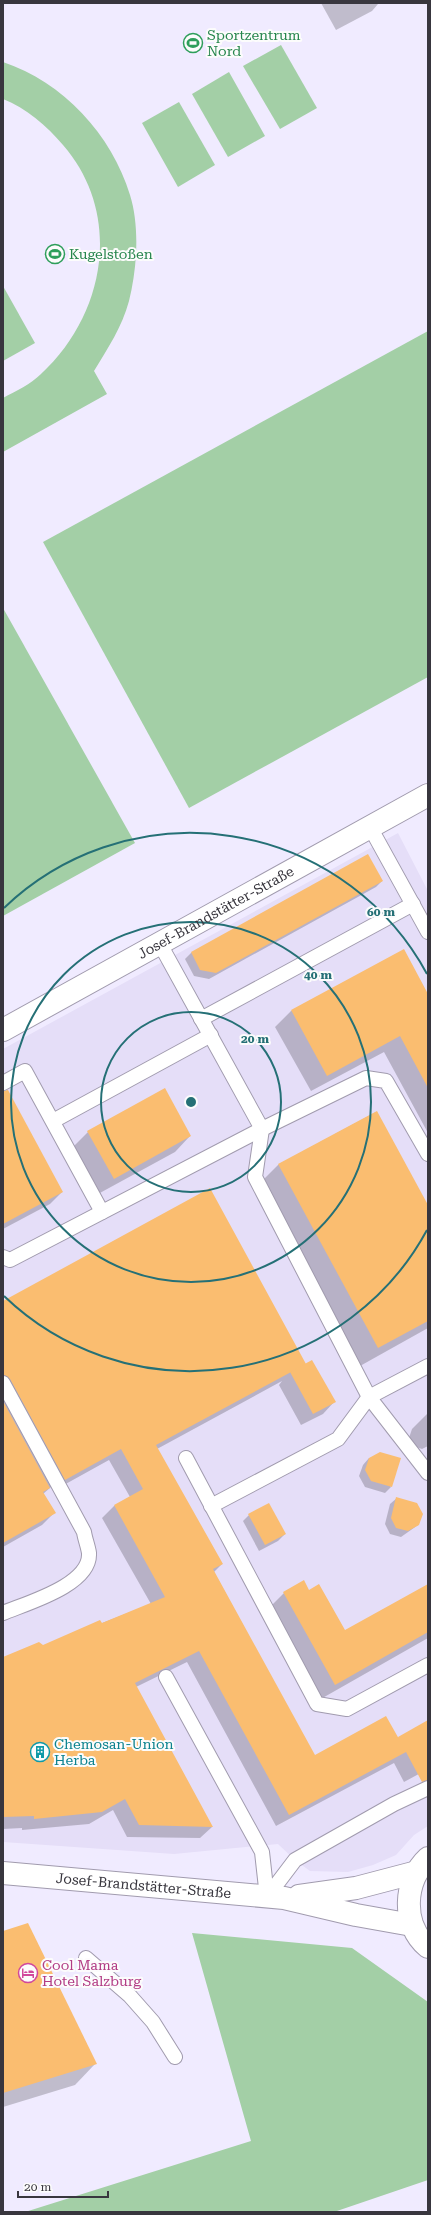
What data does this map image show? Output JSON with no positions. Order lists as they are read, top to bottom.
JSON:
{
  "streets": {
    "street": ["Josef-Brandstätter-Straße"]
  },
  "places": {
    "sports": ["Sportzentrum Nord", "Kugelstoßen"],
    "building": ["Chemosan-Union Herba"],
    "hotel": ["Cool Mama Hotel Salzburg"]
  },
  "scale_bar": "20 m",
  "rings": ["60 m", "40 m", "20 m"]
}
